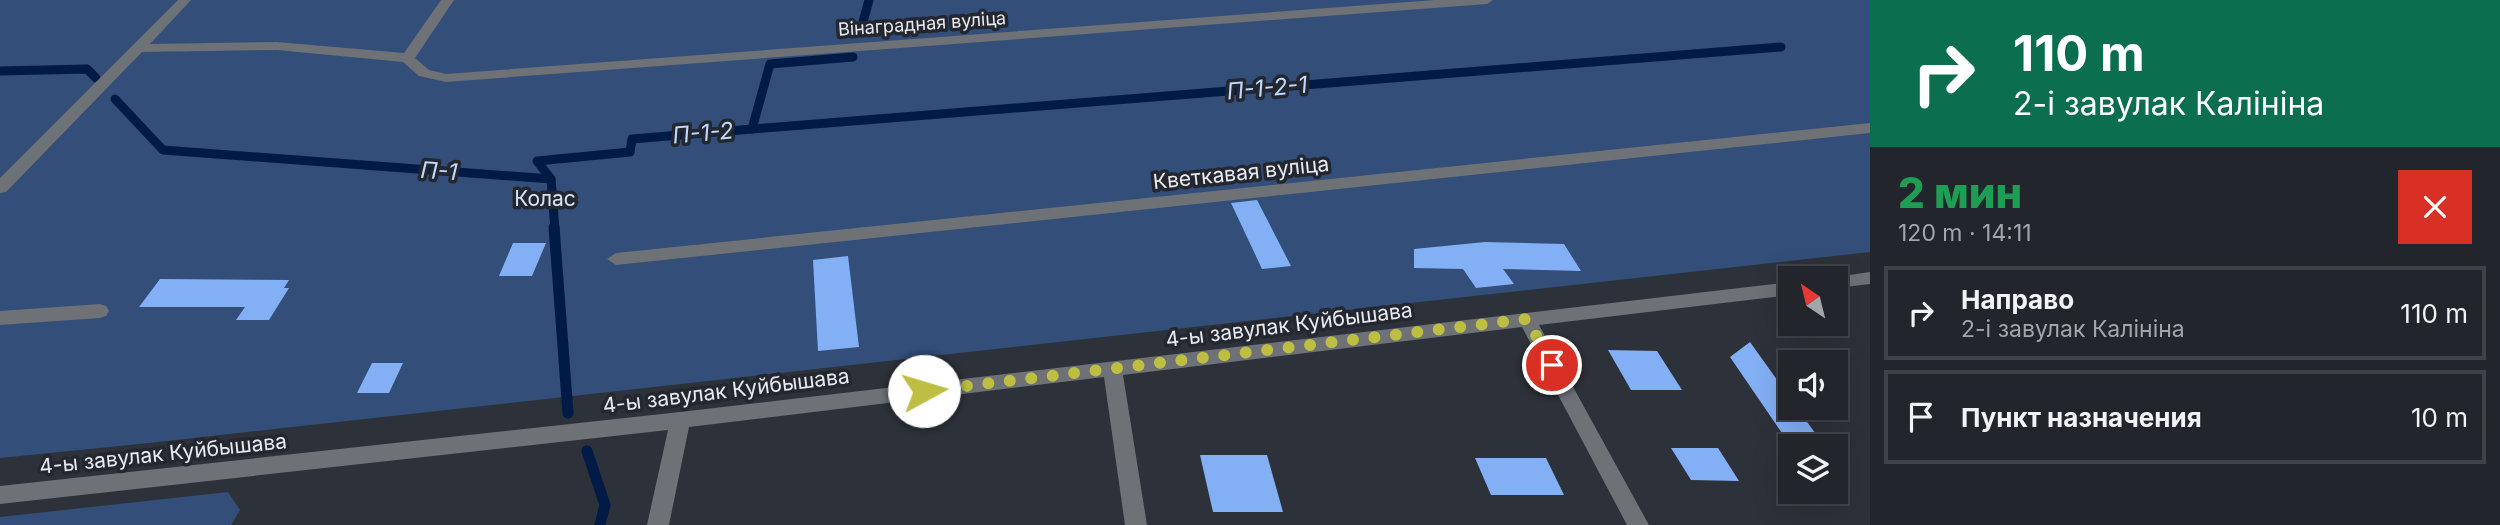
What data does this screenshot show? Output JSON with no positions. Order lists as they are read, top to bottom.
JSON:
{
  "streets": {
    "street": ["Вінаградная вуліца", "Кветкавая вуліца", "4-ы завулак Куйбышава"]
  },
  "water": ["П-1-2-1", "П-1-2", "П-1"],
  "parks": ["Колас"],
  "north": "top left",
  "page": {
    "turn": ["110 m", "2-і завулак Калініна"],
    "heading": ["2 мин", "120 m · 14:11"],
    "list": [
      {
        "name": "Направо",
        "note": "2-і завулак Калініна",
        "value": "110 m"
      },
      {
        "name": "Пункт назначения",
        "value": "10 m"
      }
    ]
  }
}
